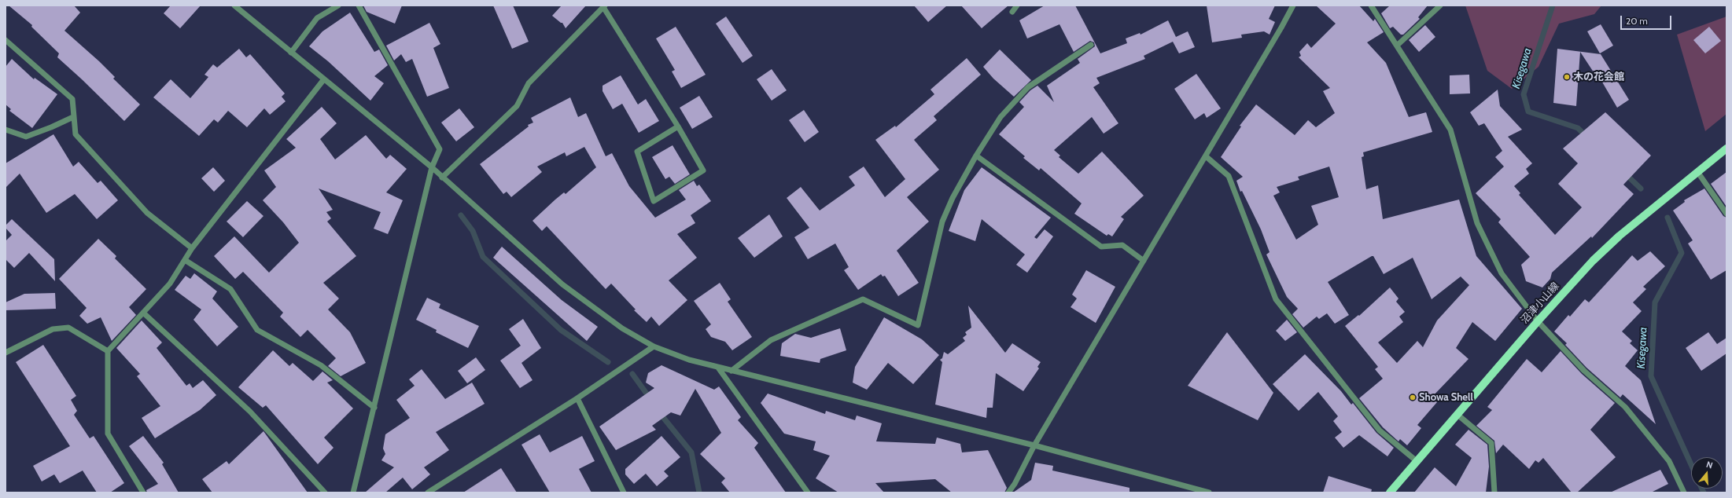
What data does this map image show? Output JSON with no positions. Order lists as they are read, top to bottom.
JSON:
{
  "streets": {
    "main road": ["沼津小山線"]
  },
  "water": ["Kisegawa"],
  "places": ["木の花会館", "Showa Shell"],
  "scale_bar": "20 m",
  "north": "top"
}
